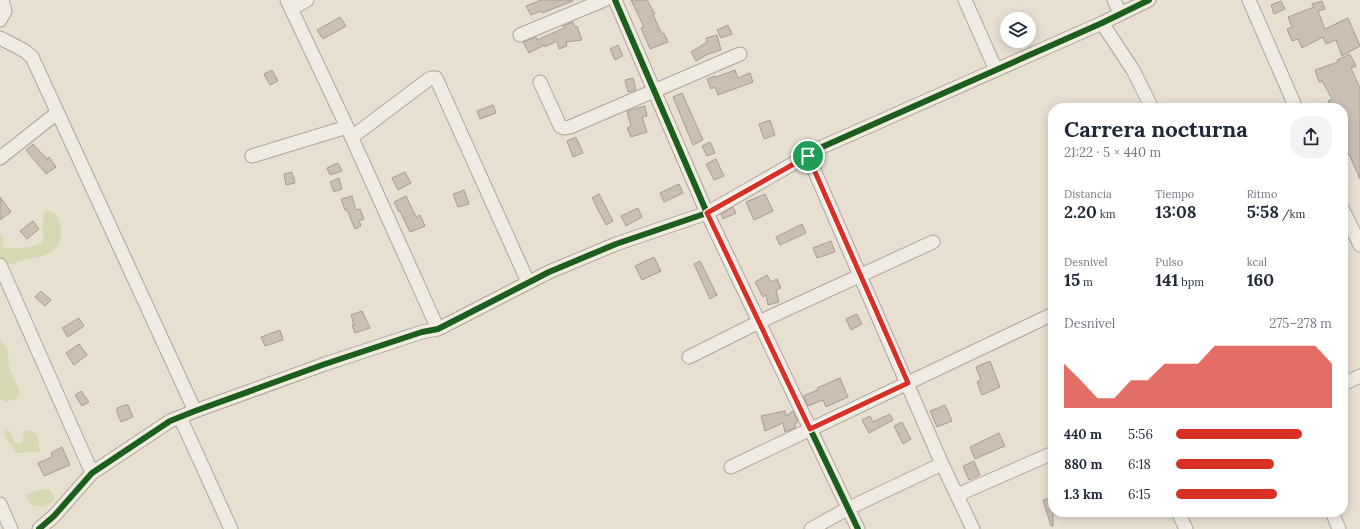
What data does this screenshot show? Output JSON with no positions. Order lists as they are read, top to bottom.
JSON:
{
  "page": {
    "heading": ["Carrera nocturna", "21:22 · 5 × 440 m"],
    "stats": [
      ["Distancia", "2.20 km"],
      ["Tiempo", "13:08"],
      ["Ritmo", "5:58 /km"],
      ["Desnivel", "15 m"],
      ["Pulso", "141 bpm"],
      ["kcal", "160"]
    ],
    "chart": ["Desnivel", "275–278 m"],
    "list": [
      {
        "name": "440 m",
        "note": "5:56"
      },
      {
        "name": "880 m",
        "note": "6:18"
      },
      {
        "name": "1.3 km",
        "note": "6:15"
      }
    ]
  }
}
